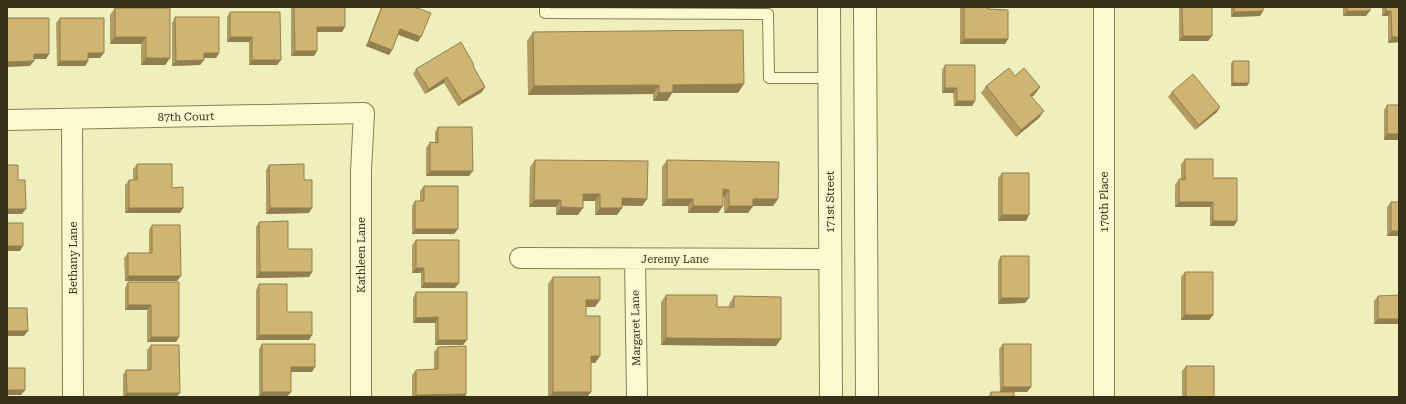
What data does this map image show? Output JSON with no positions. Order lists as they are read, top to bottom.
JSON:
{
  "streets": {
    "street": [
      "87th Court",
      "171st Street",
      "170th Place",
      "Kathleen Lane",
      "Bethany Lane",
      "Jeremy Lane",
      "Margaret Lane"
    ]
  },
  "crossings": [
    ["87th Court", "Kathleen Lane"],
    ["87th Court", "Bethany Lane"],
    ["171st Street", "Jeremy Lane"],
    ["Jeremy Lane", "Margaret Lane"]
  ]
}
